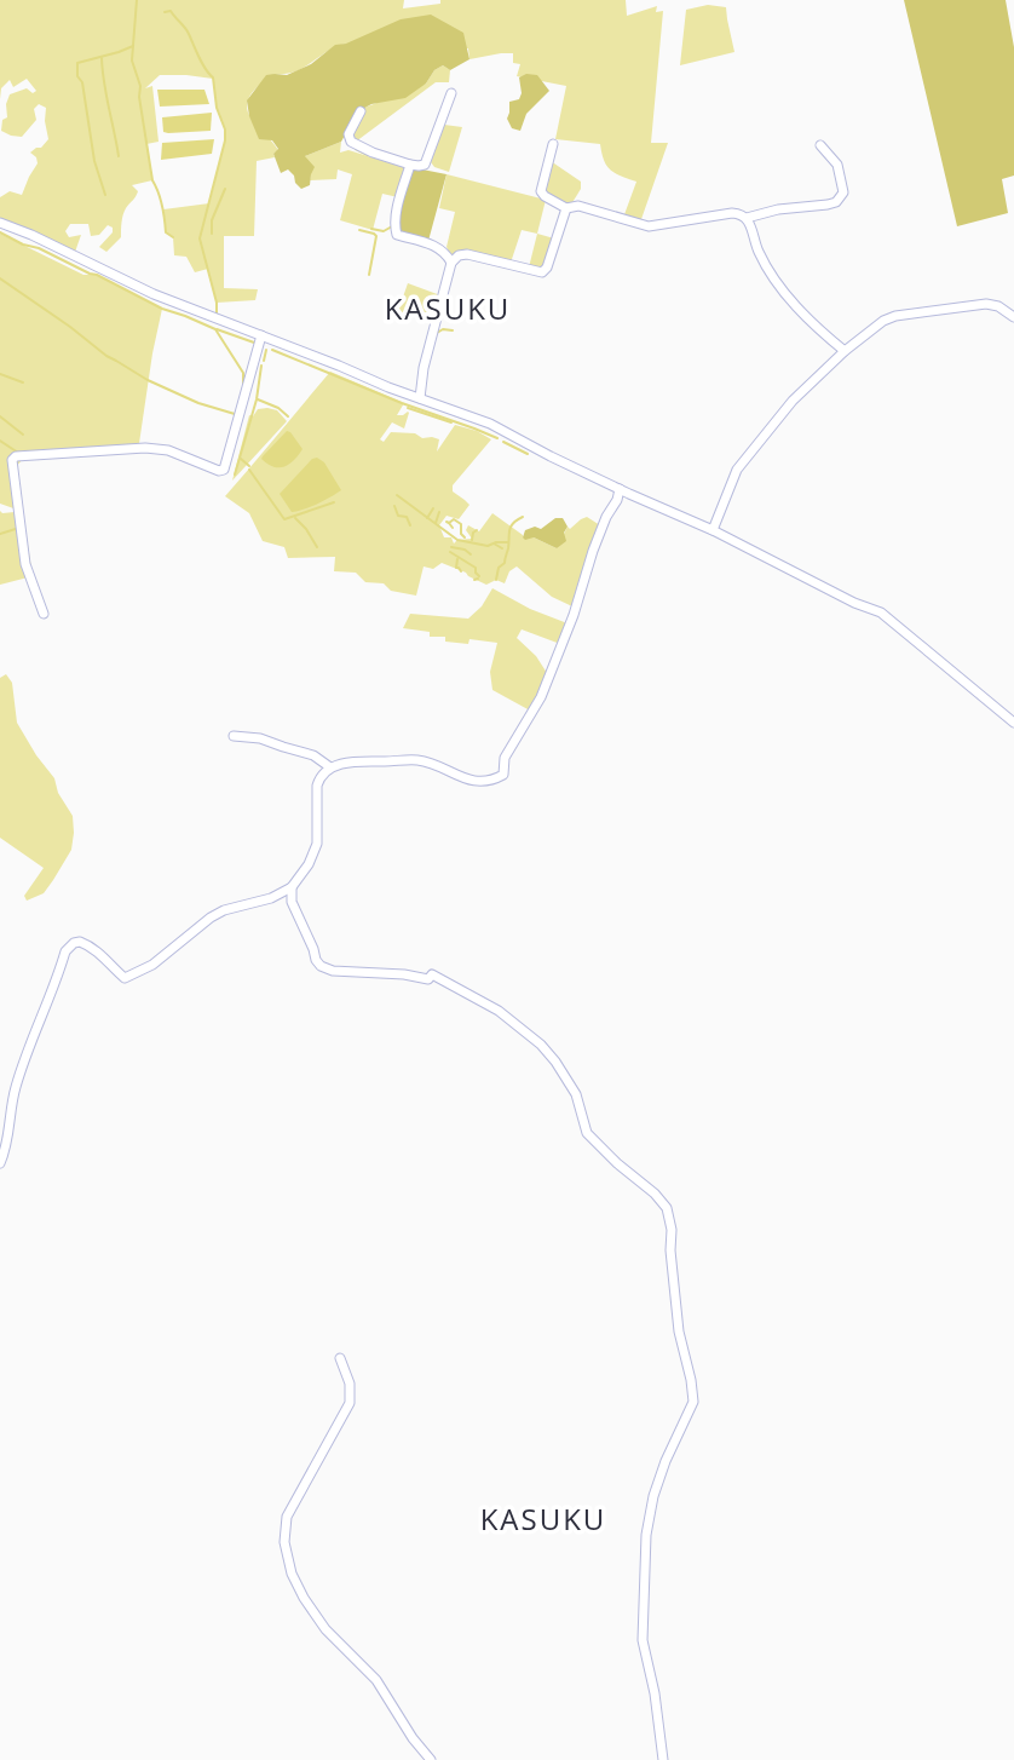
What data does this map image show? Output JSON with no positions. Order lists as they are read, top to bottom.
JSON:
{
  "districts": ["KASUKU", "KASUKU"]
}
